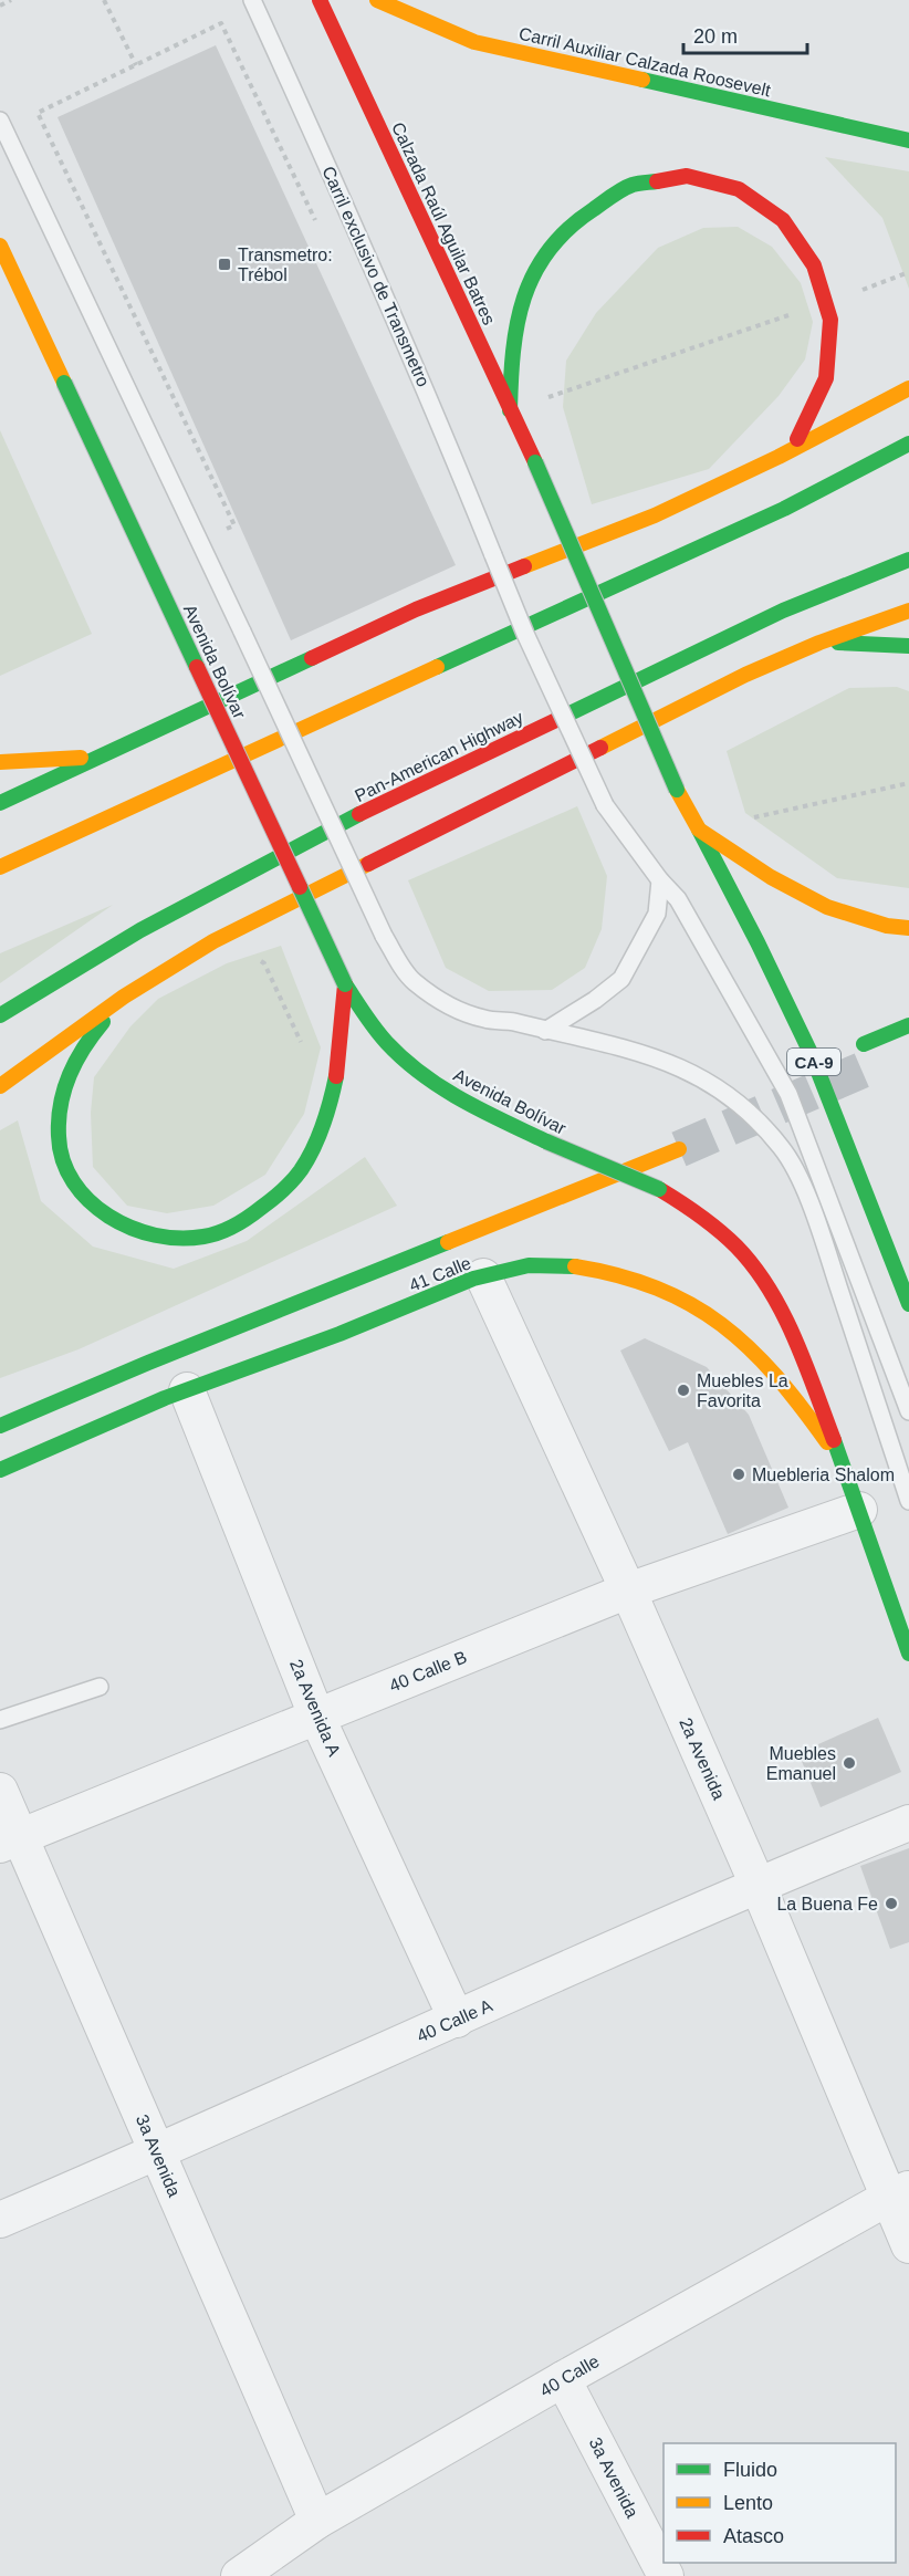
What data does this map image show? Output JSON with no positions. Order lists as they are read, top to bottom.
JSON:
{
  "streets": {
    "main road": [
      "Carril Auxiliar Calzada Roosevelt",
      "Calzada Raúl Aguilar Batres",
      "Avenida Bolívar",
      "Pan-American Highway",
      "CA-9",
      "41 Calle"
    ],
    "street": [
      "40 Calle B",
      "2a Avenida A",
      "2a Avenida",
      "40 Calle A",
      "3a Avenida",
      "40 Calle"
    ],
    "lane": ["Carril exclusivo de Transmetro"]
  },
  "crossings": [
    ["Calzada Raúl Aguilar Batres", "CA-9"],
    ["Avenida Bolívar", "41 Calle"],
    ["Avenida Bolívar", "40 Calle B"],
    ["41 Calle", "2a Avenida A"],
    ["41 Calle", "2a Avenida"],
    ["40 Calle B", "2a Avenida A"],
    ["40 Calle B", "2a Avenida"],
    ["40 Calle B", "3a Avenida"],
    ["2a Avenida A", "40 Calle A"],
    ["2a Avenida", "40 Calle A"],
    ["2a Avenida", "40 Calle"],
    ["40 Calle A", "3a Avenida"],
    ["3a Avenida", "40 Calle"]
  ],
  "places": {
    "transit": ["Transmetro: Trébol"],
    "other": [
      "Muebles La Favorita",
      "Muebleria Shalom",
      "Muebles Emanuel",
      "La Buena Fe"
    ]
  },
  "legend": ["Fluido", "Lento", "Atasco"],
  "scale_bar": "20 m"
}
